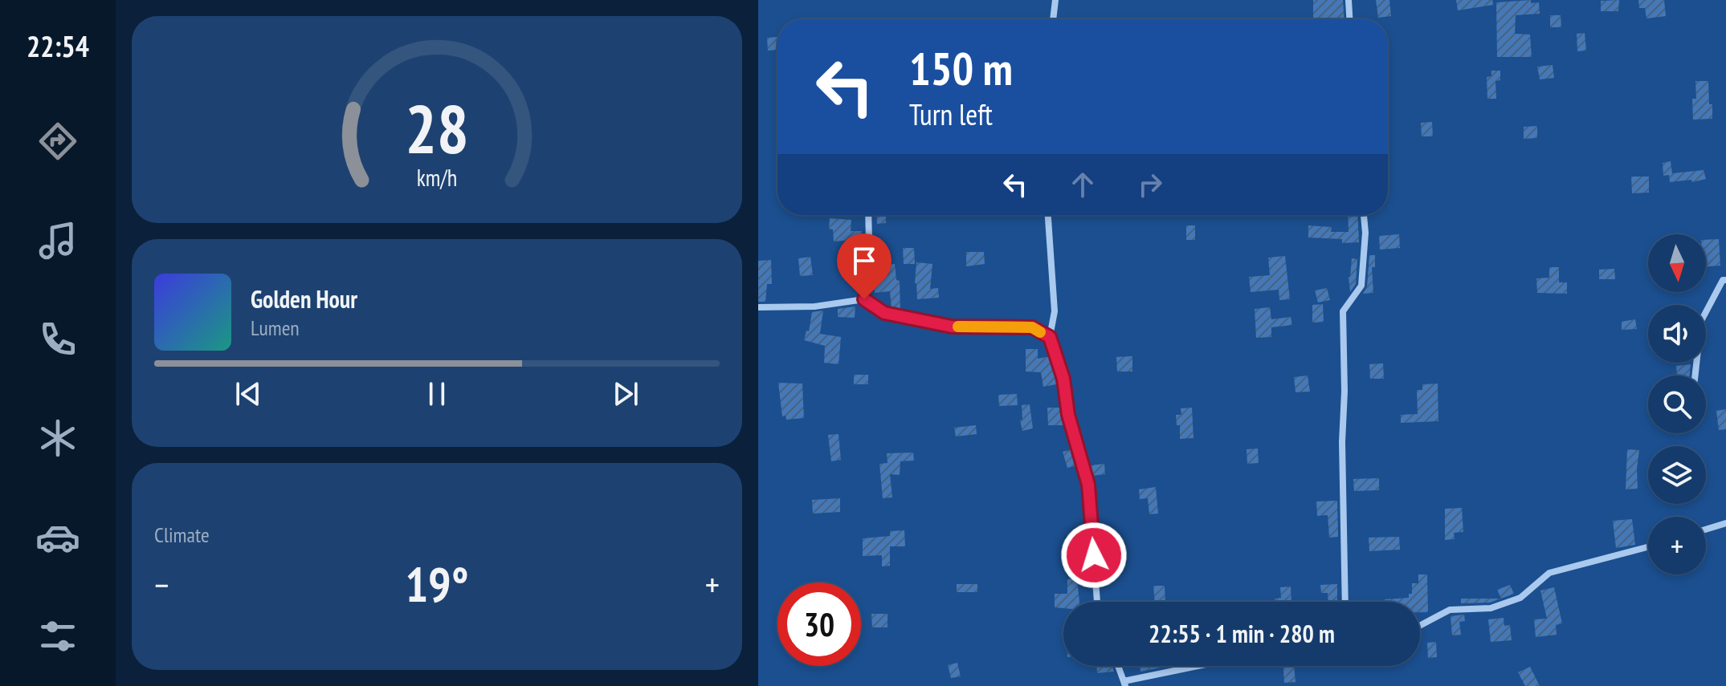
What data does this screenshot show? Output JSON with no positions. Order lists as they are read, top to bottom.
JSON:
{
  "north": "bottom",
  "page": {
    "tabs": "22:54",
    "turn": ["150 m", "Turn left"],
    "map_buttons": "+",
    "song": ["Golden Hour", "Lumen"],
    "tile": "Climate",
    "heat": ["−", "19°", "+"],
    "limit": "30",
    "trip": "22:55 · 1 min · 280 m",
    "gauge": ["28", "km/h"]
  }
}
